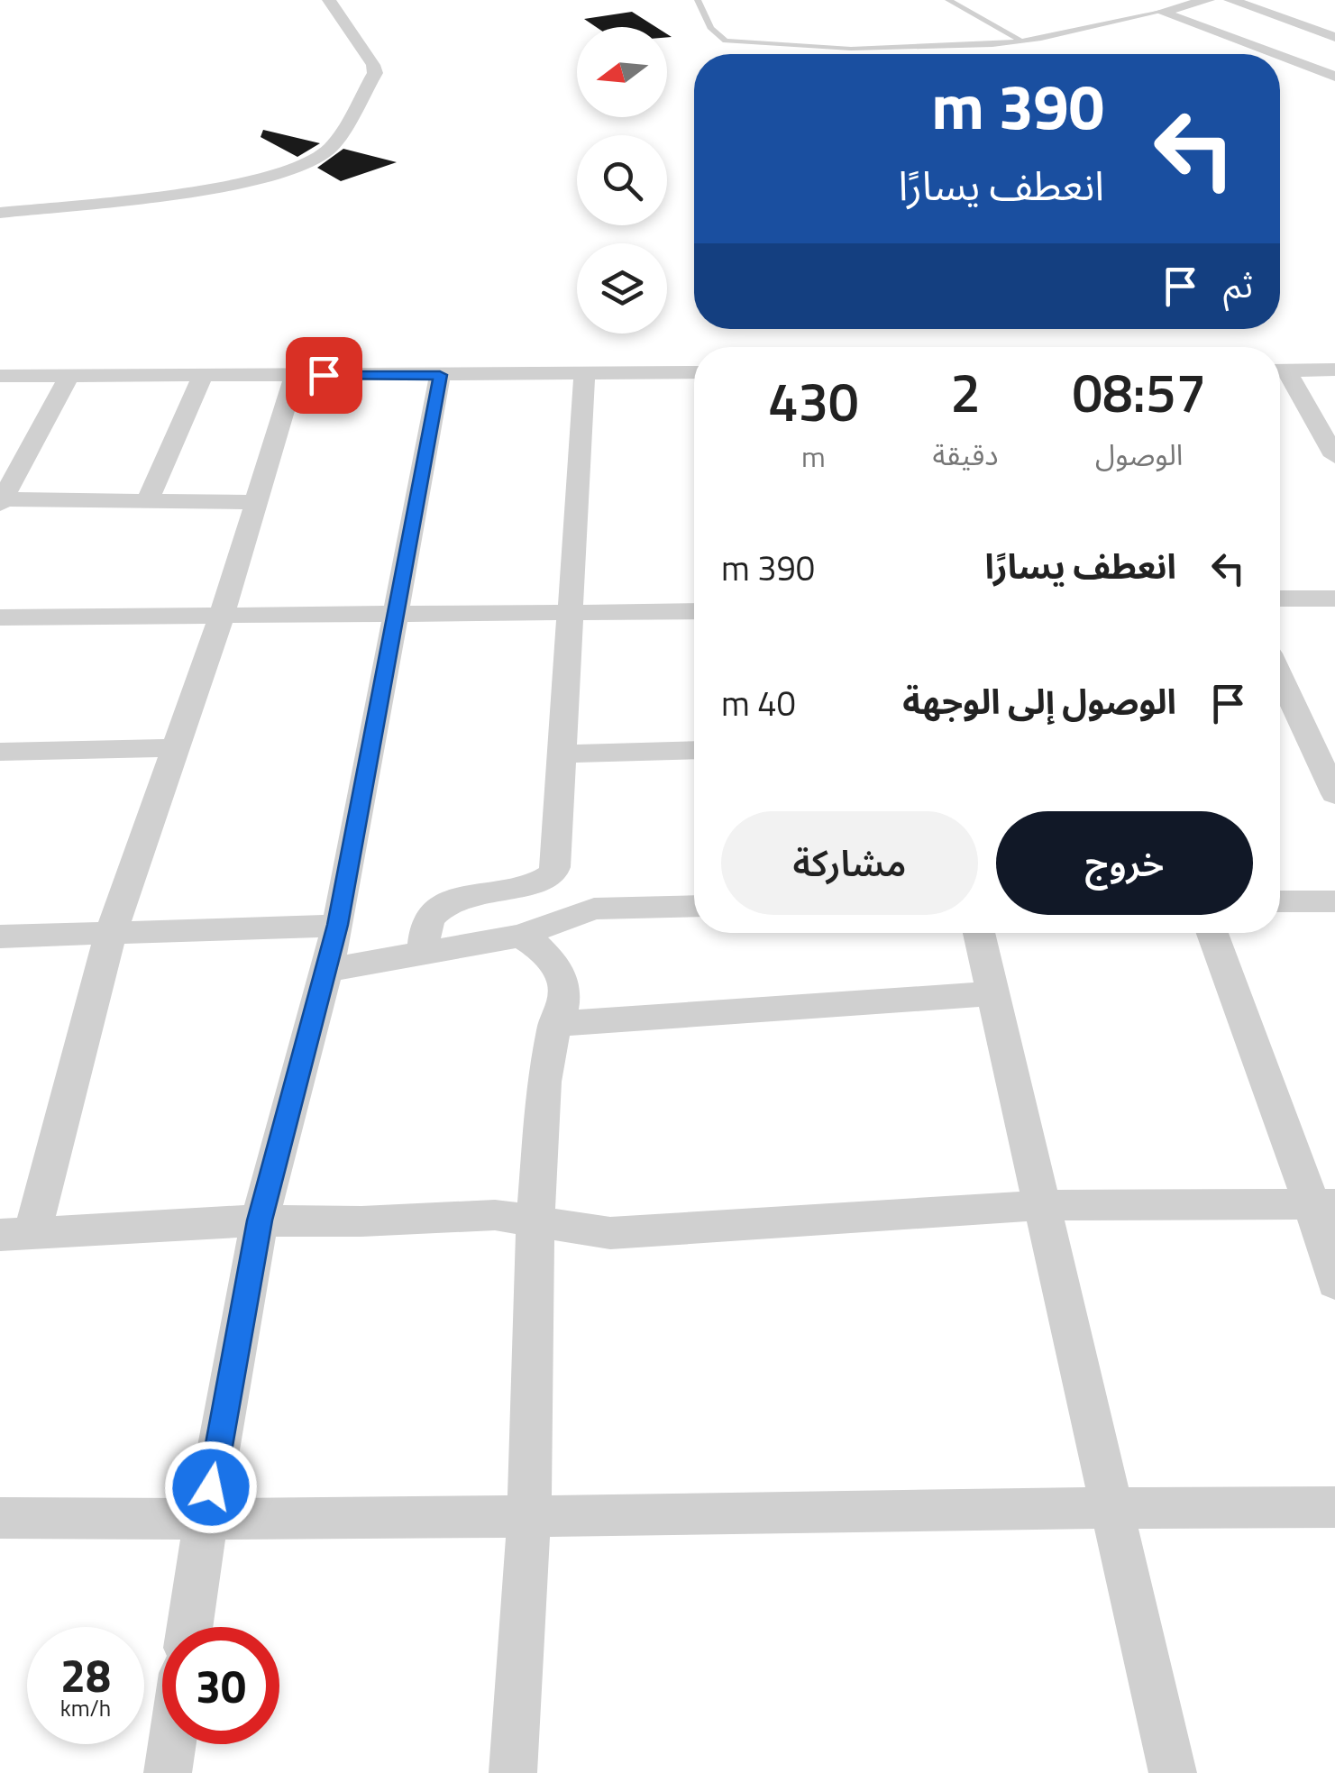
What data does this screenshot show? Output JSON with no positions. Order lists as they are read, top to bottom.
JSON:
{
  "north": "left",
  "page": {
    "turn": ["390 m", "انعطف يسارًا"],
    "then": "ثم",
    "eta": [
      "08:57",
      "الوصول",
      "2",
      "دقيقة",
      "430",
      "m"
    ],
    "list": [
      {
        "name": "انعطف يسارًا",
        "value": "390 m"
      },
      {
        "name": "الوصول إلى الوجهة",
        "value": "40 m"
      }
    ],
    "buttons": ["خروج", "مشاركة"],
    "speed": "28 km/h",
    "limit": "30"
  }
}
